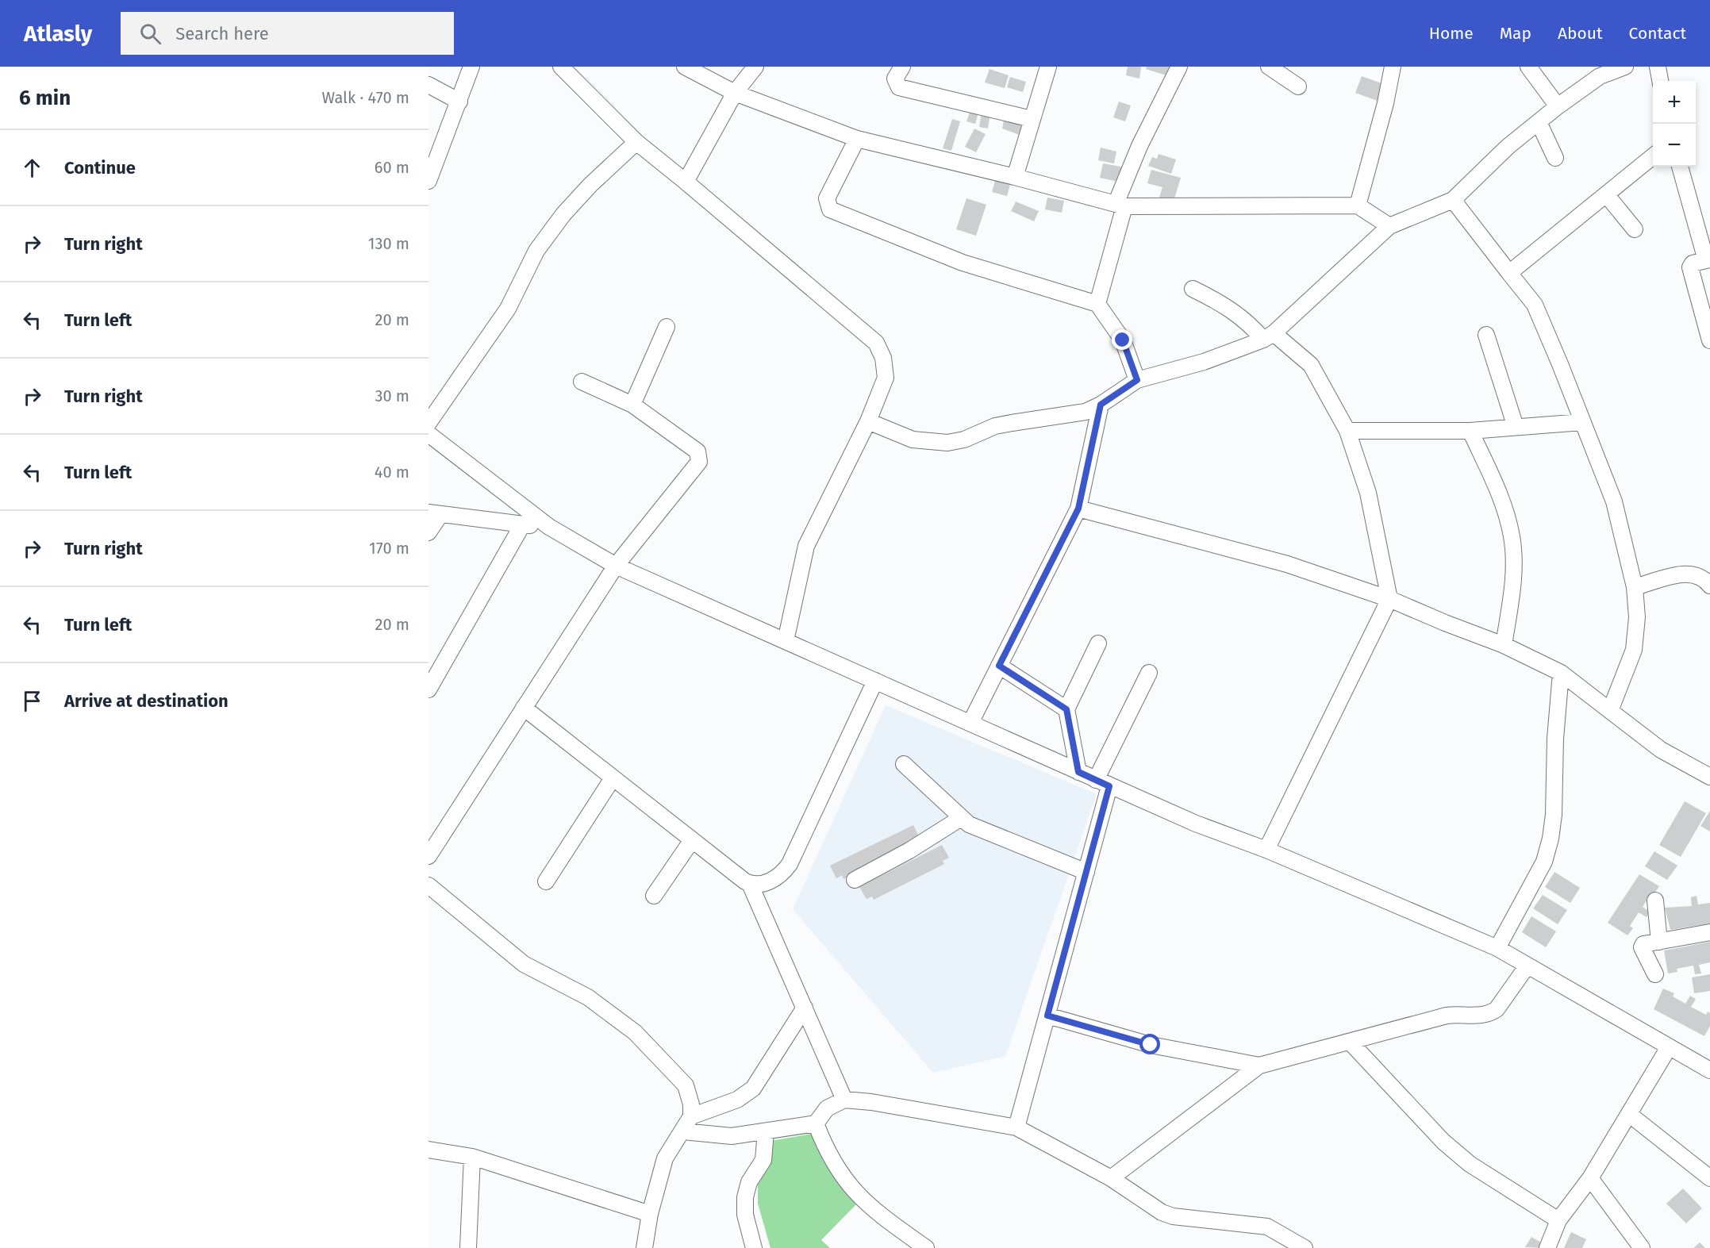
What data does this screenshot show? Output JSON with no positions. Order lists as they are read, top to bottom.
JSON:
{
  "page": {
    "header": "Atlasly",
    "search": "Search here",
    "nav": [
      "Home",
      "Map",
      "About",
      "Contact"
    ],
    "heading": ["6 min", "Walk · 470 m"],
    "map_buttons": ["+", "−"],
    "list": [
      ["Continue", "60 m"],
      ["Turn right", "130 m"],
      ["Turn left", "20 m"],
      ["Turn right", "30 m"],
      ["Turn left", "40 m"],
      ["Turn right", "170 m"],
      ["Turn left", "20 m"],
      "Arrive at destination"
    ]
  }
}
